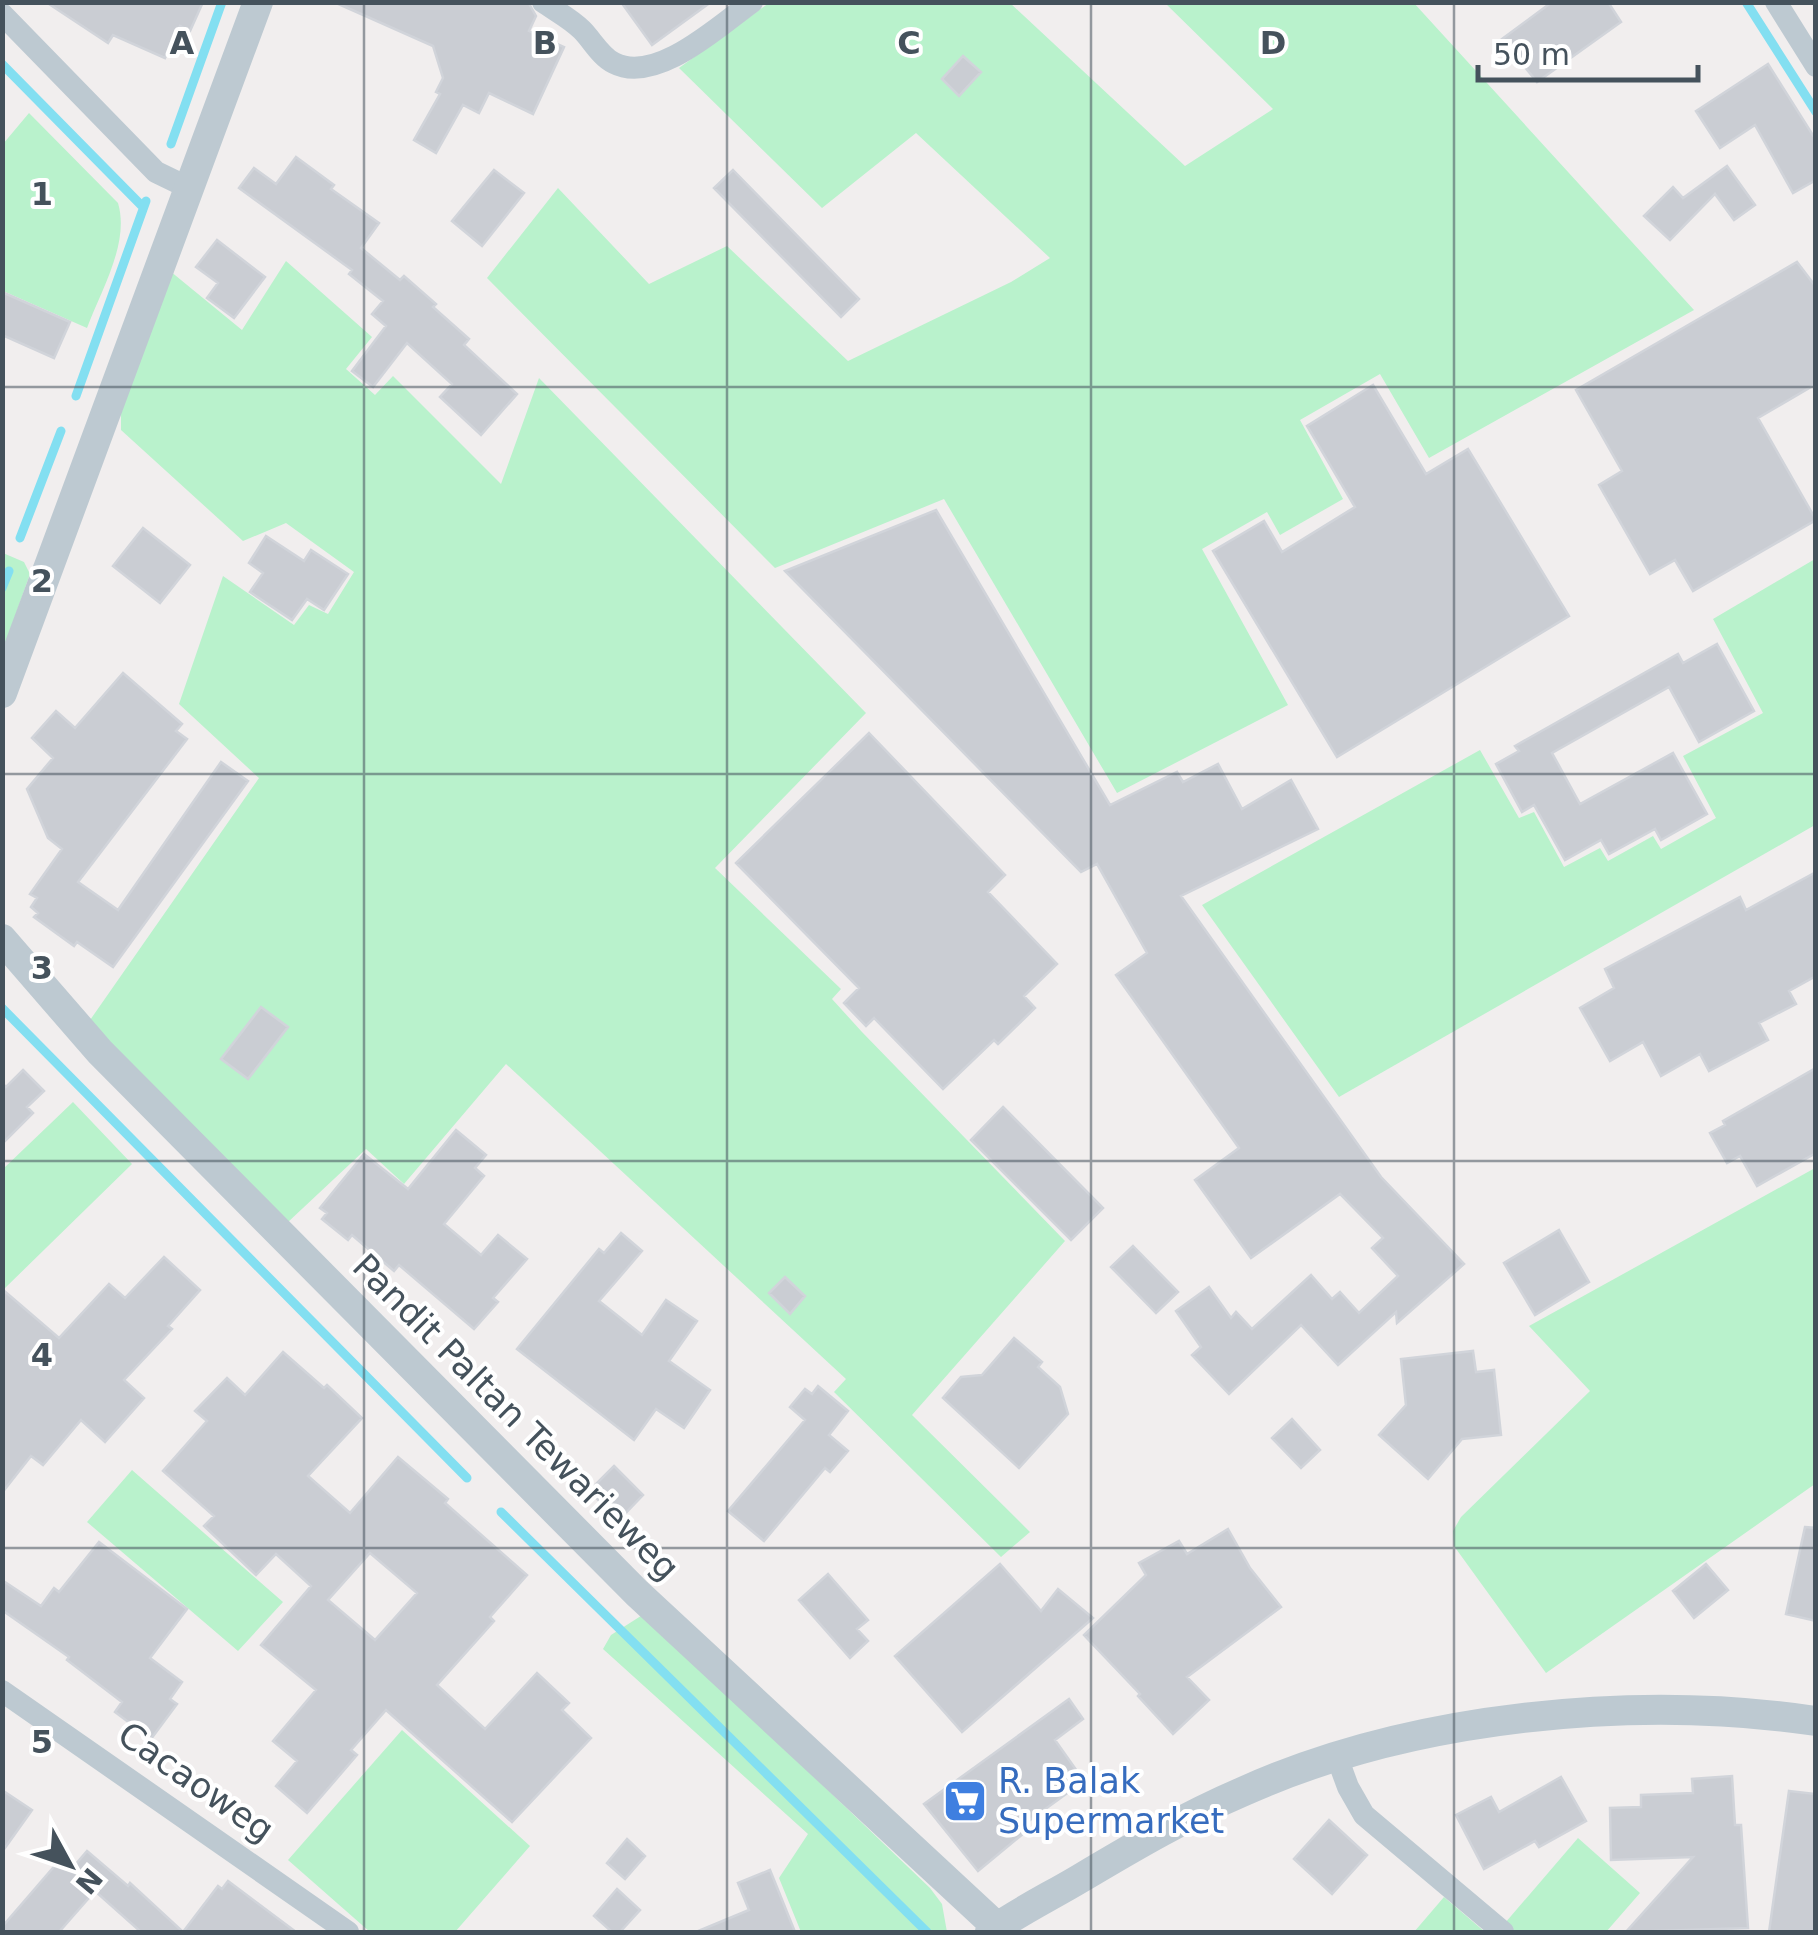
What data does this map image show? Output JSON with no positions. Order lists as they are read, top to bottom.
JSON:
{
  "streets": {
    "street": ["Pandit Paltan Tewarieweg", "Cacaoweg"]
  },
  "places": {
    "supermarket": ["R. Balak Supermarket"]
  },
  "scale_bar": "50 m",
  "north": "bottom right",
  "grid": {
    "columns": [
      "A",
      "B",
      "C",
      "D"
    ],
    "rows": [
      "1",
      "2",
      "3",
      "4",
      "5"
    ]
  }
}
